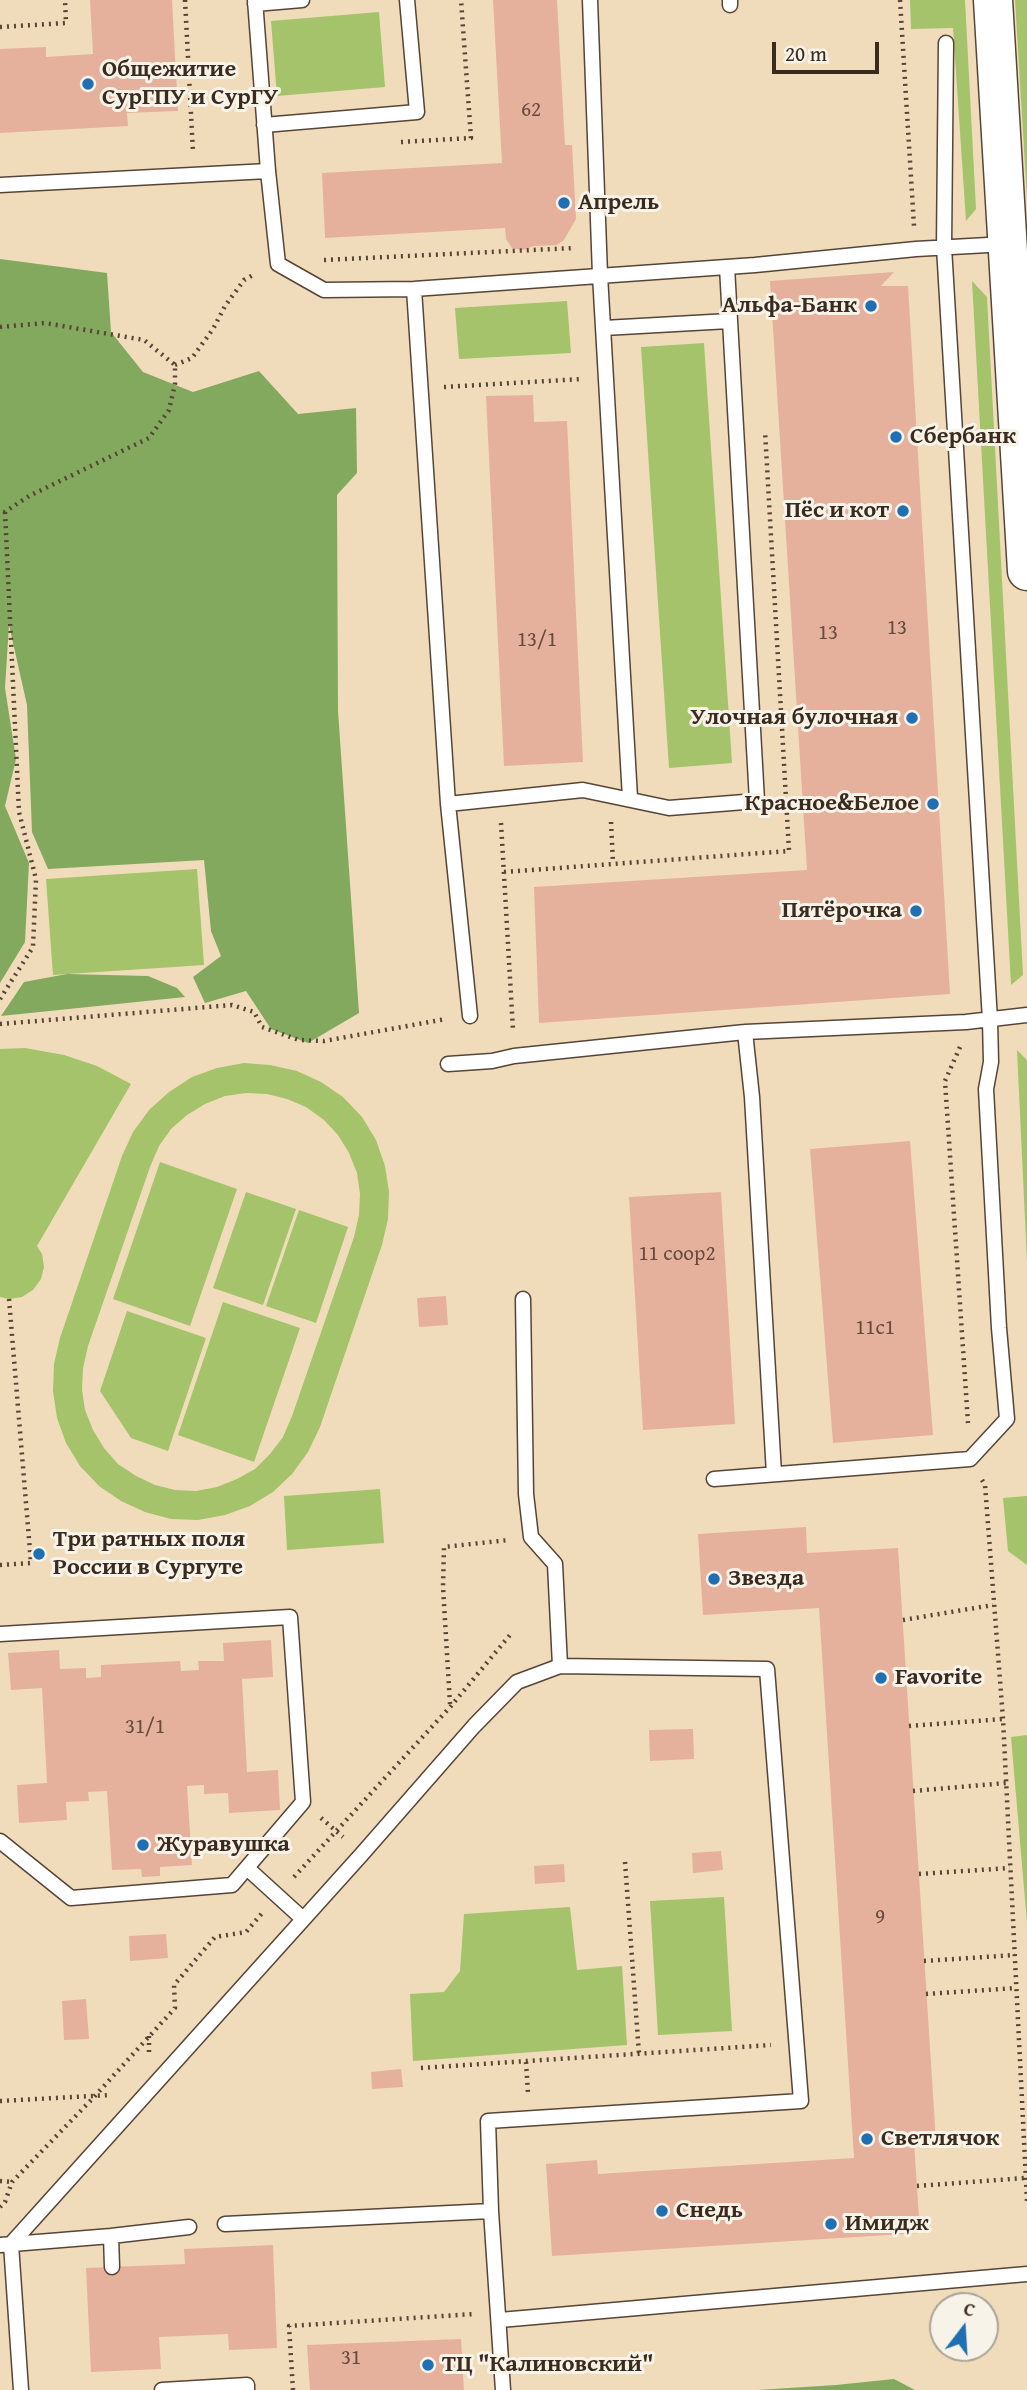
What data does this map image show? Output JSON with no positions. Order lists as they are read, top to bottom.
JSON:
{
  "places": [
    "Общежитие СурГПУ и СурГУ",
    "Апрель",
    "Альфа-Банк",
    "Сбербанк",
    "Пёс и кот",
    "Улочная булочная",
    "Красное&Белое",
    "Пятёрочка",
    "Три ратных поля России в Сургуте",
    "Звезда",
    "Favorite",
    "Журавушка",
    "Светлячок",
    "Снедь",
    "Имидж",
    "ТЦ \"Калиновский\""
  ],
  "house_numbers": [
    "62",
    "13",
    "13",
    "13/1",
    "11 соор2",
    "11с1",
    "31/1",
    "9",
    "31"
  ],
  "scale_bar": "20 m",
  "north": "top"
}
